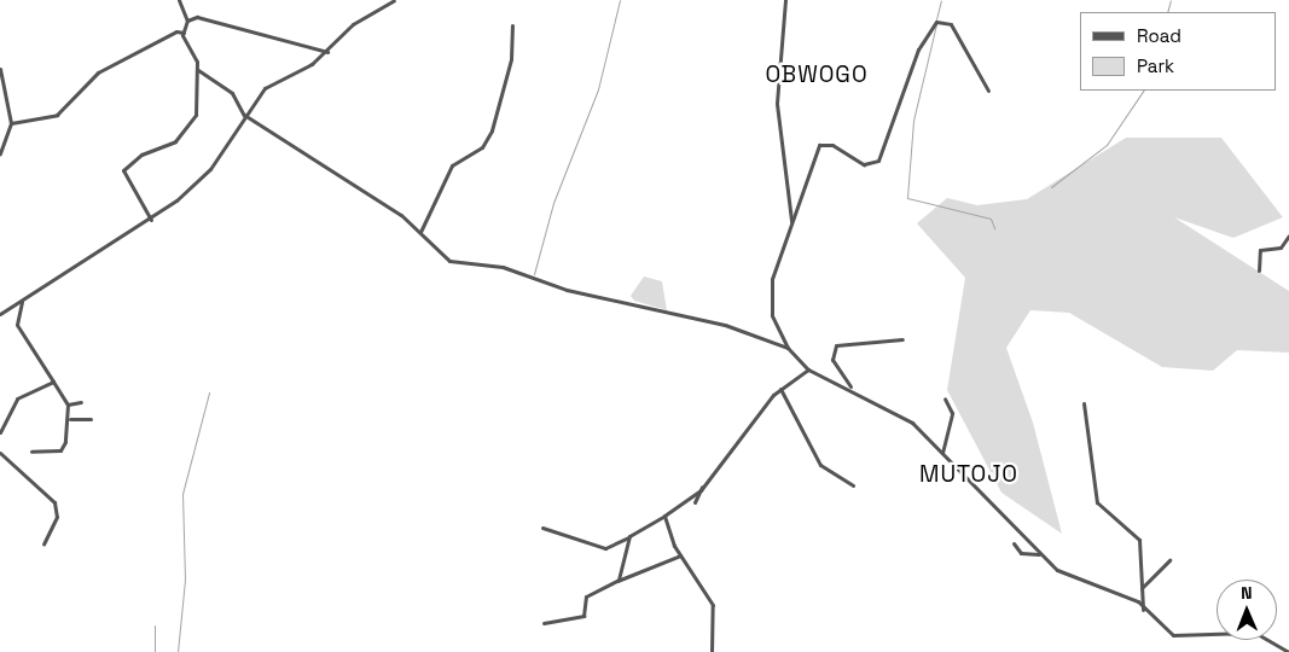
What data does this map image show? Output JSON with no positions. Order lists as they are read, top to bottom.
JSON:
{
  "districts": ["OBWOGO", "MUTOJO"],
  "legend": ["Road", "Park"],
  "north": "top"
}
